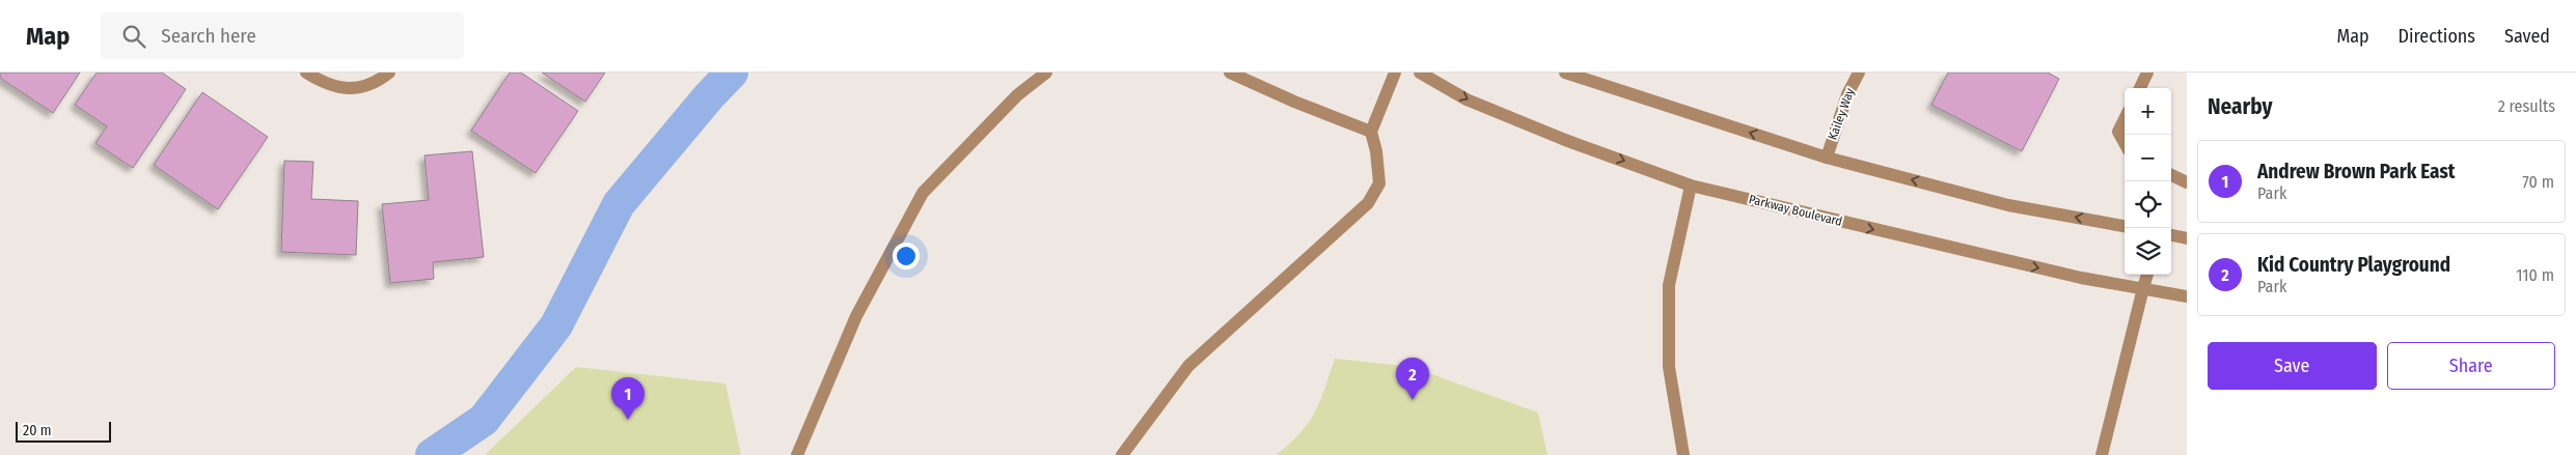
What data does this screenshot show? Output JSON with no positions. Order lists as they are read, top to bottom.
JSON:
{
  "streets": {
    "street": ["Kailey Way", "Parkway Boulevard"]
  },
  "scale_bar": "20 m",
  "page": {
    "header": "Map",
    "search": "Search here",
    "nav": ["Map", "Directions", "Saved"],
    "heading": ["Nearby", "2 results"],
    "map_buttons": ["+", "−"],
    "list": [
      {
        "mark": "1",
        "name": "Andrew Brown Park East",
        "note": "Park",
        "value": "70 m"
      },
      {
        "mark": "2",
        "name": "Kid Country Playground",
        "note": "Park",
        "value": "110 m"
      }
    ],
    "buttons": ["Save", "Share"],
    "pins": ["2", "1"],
    "scale": "20 m"
  }
}
